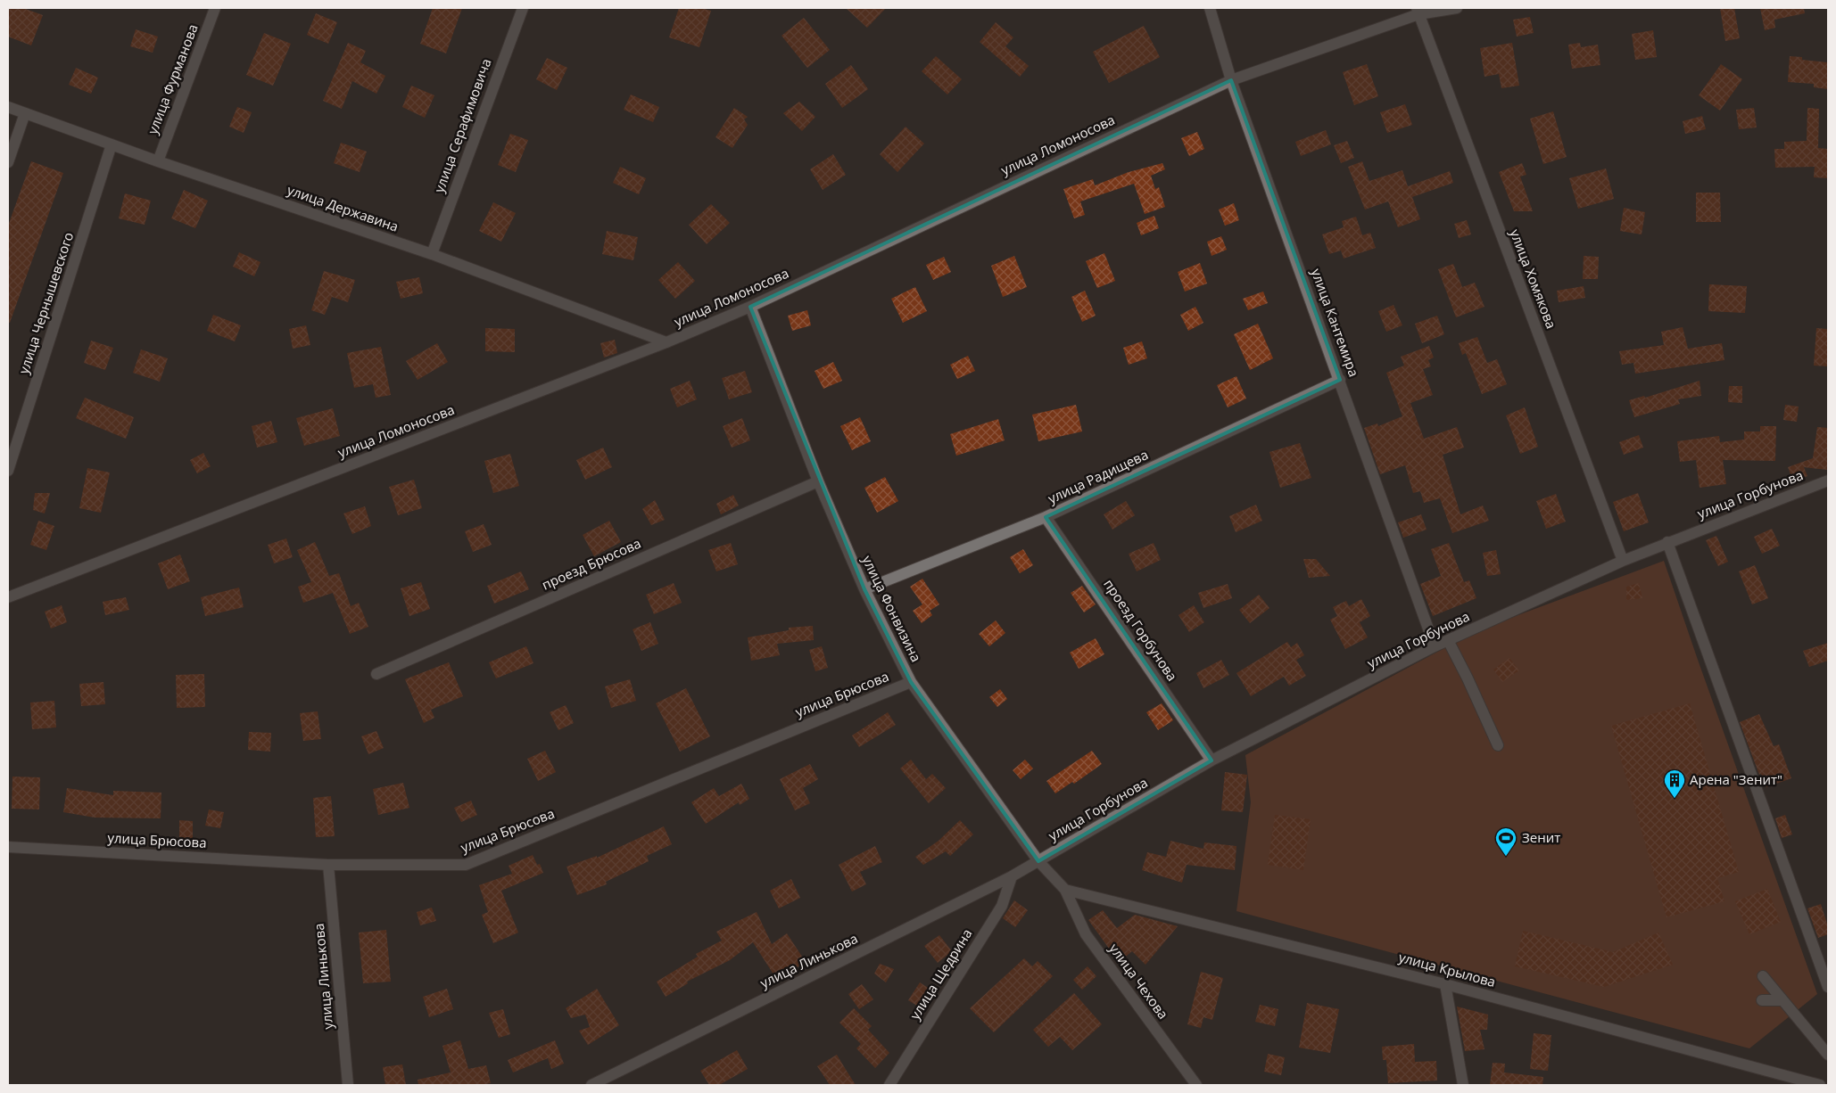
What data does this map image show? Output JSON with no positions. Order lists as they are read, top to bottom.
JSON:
{
  "streets": {
    "street": [
      "улица Фурманова",
      "улица Серафимовича",
      "улица Ломоносова",
      "улица Державина",
      "улица Хомякова",
      "улица Чернышевского",
      "улица Кантемира",
      "улица Радищева",
      "улица Горбунова",
      "проезд Брюсова",
      "улица Фонвизина",
      "проезд Горбунова",
      "улица Брюсова",
      "улица Линькова",
      "улица Крылова",
      "улица Щедрина",
      "улица Чехова"
    ]
  },
  "crossings": [
    ["улица Фурманова", "улица Державина"],
    ["улица Серафимовича", "улица Державина"],
    ["улица Ломоносова", "улица Державина"],
    ["улица Ломоносова", "улица Хомякова"],
    ["улица Ломоносова", "улица Кантемира"],
    ["улица Ломоносова", "улица Фонвизина"],
    ["улица Державина", "улица Чернышевского"],
    ["улица Хомякова", "улица Горбунова"],
    ["улица Кантемира", "улица Радищева"],
    ["улица Кантемира", "улица Горбунова"],
    ["улица Радищева", "улица Фонвизина"],
    ["улица Радищева", "проезд Горбунова"],
    ["улица Горбунова", "улица Фонвизина"],
    ["улица Горбунова", "проезд Горбунова"],
    ["улица Горбунова", "улица Линькова"],
    ["проезд Брюсова", "улица Фонвизина"],
    ["улица Фонвизина", "улица Брюсова"],
    ["улица Фонвизина", "улица Линькова"],
    ["улица Фонвизина", "улица Крылова"],
    ["улица Фонвизина", "улица Чехова"],
    ["улица Брюсова", "улица Линькова"],
    ["улица Линькова", "улица Щедрина"],
    ["улица Крылова", "улица Чехова"]
  ],
  "places": {
    "building": ["Арена \"Зенит\""],
    "sports": ["Зенит"]
  }
}
